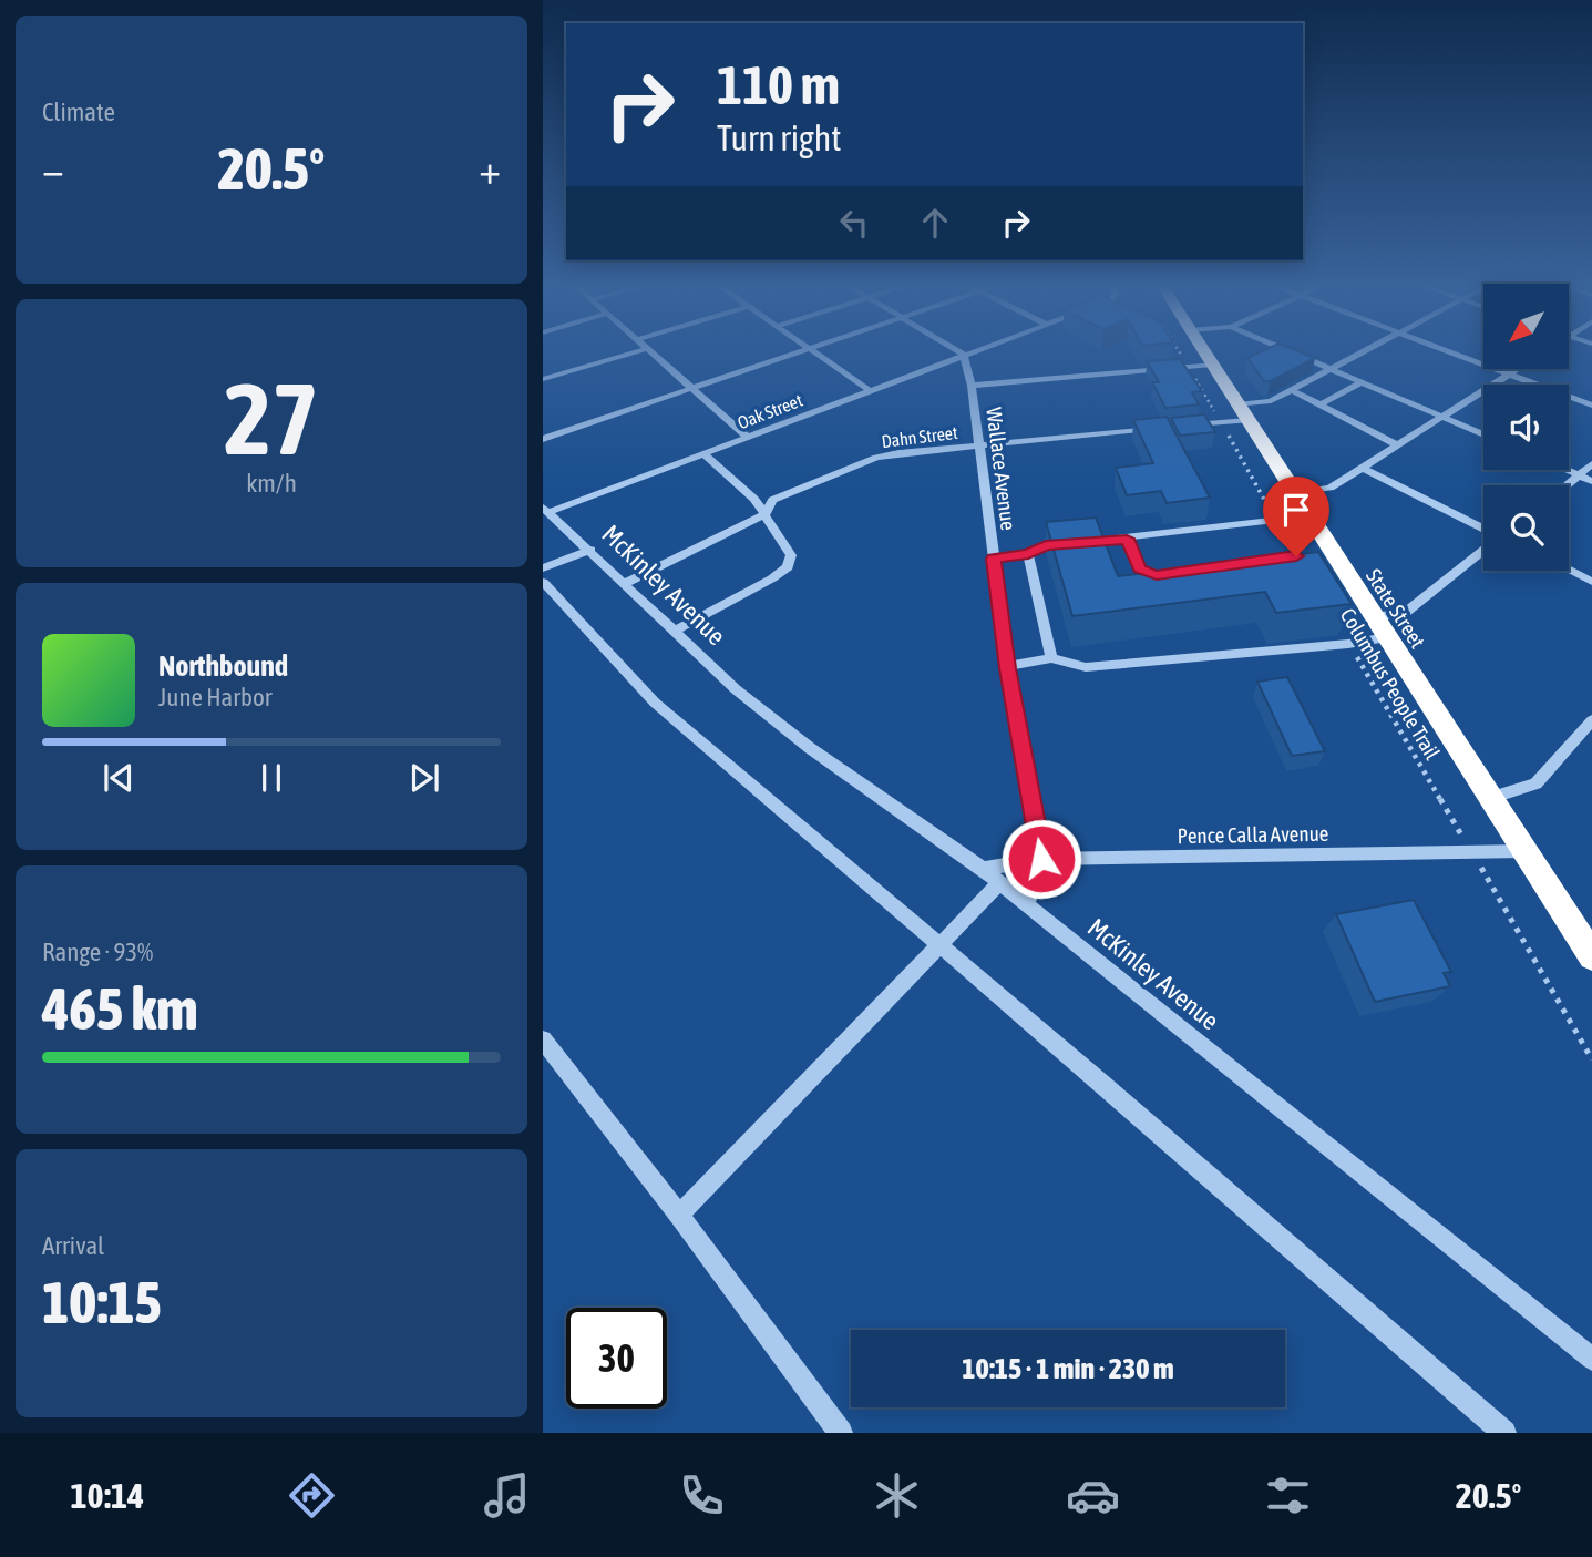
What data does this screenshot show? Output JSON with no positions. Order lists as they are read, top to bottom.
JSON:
{
  "streets": {
    "highway": ["State Street"],
    "street": [
      "Oak Street",
      "Dahn Street",
      "Wallace Avenue",
      "McKinley Avenue",
      "Pence Calla Avenue"
    ],
    "path": ["Columbus People Trail"]
  },
  "crossings": [
    ["Oak Street", "Wallace Avenue"],
    ["Oak Street", "McKinley Avenue"],
    ["Dahn Street", "Wallace Avenue"],
    ["Dahn Street", "McKinley Avenue"],
    ["Wallace Avenue", "McKinley Avenue"],
    ["Wallace Avenue", "Pence Calla Avenue"],
    ["McKinley Avenue", "Pence Calla Avenue"],
    ["State Street", "Pence Calla Avenue"],
    ["Columbus People Trail", "Pence Calla Avenue"]
  ],
  "north": "bottom left",
  "page": {
    "tile": [
      "Climate",
      ["27", "km/h"],
      ["Range · 93%", "465 km"],
      ["Arrival", "10:15"]
    ],
    "turn": ["110 m", "Turn right"],
    "heat": ["−", "20.5°", "+"],
    "song": ["Northbound", "June Harbor"],
    "limit": "30",
    "trip": "10:15 · 1 min · 230 m",
    "tabs": ["10:14", "20.5°"]
  }
}
